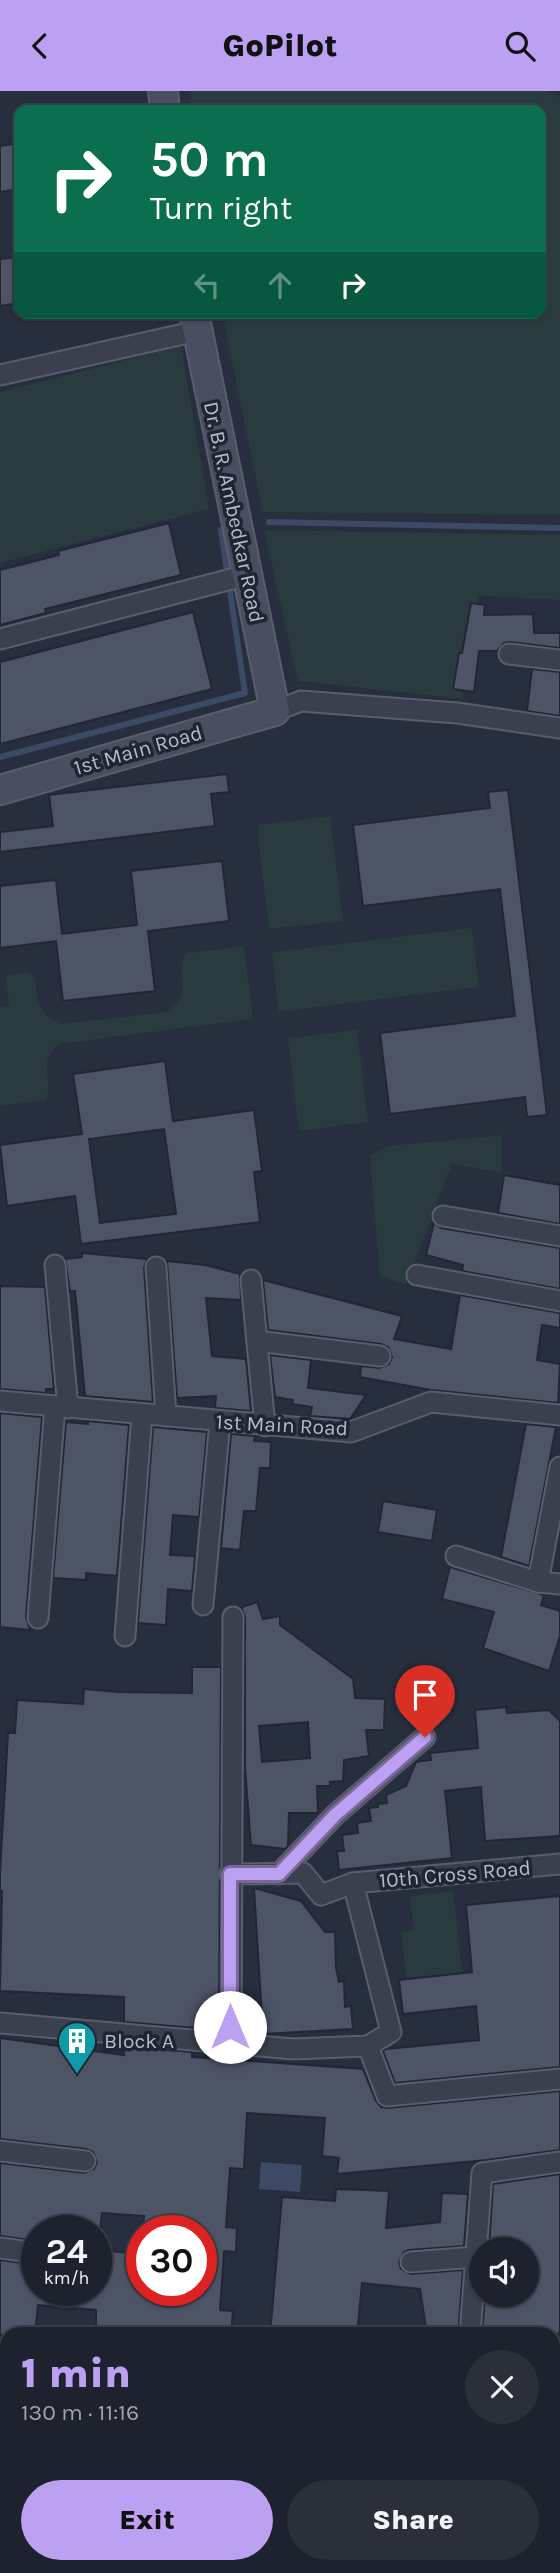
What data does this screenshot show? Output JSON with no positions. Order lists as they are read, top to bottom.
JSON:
{
  "streets": {
    "street": ["Dr. B. R. Ambedkar Road", "1st Main Road", "10th Cross Road"]
  },
  "crossings": [
    ["Dr. B. R. Ambedkar Road", "1st Main Road"]
  ],
  "places": {
    "building": ["Block A"]
  },
  "page": {
    "header": "GoPilot",
    "turn": ["50 m", "Turn right"],
    "speed": "24 km/h",
    "limit": "30",
    "heading": ["1 min", "130 m · 11:16"],
    "buttons": ["Exit", "Share"]
  }
}
